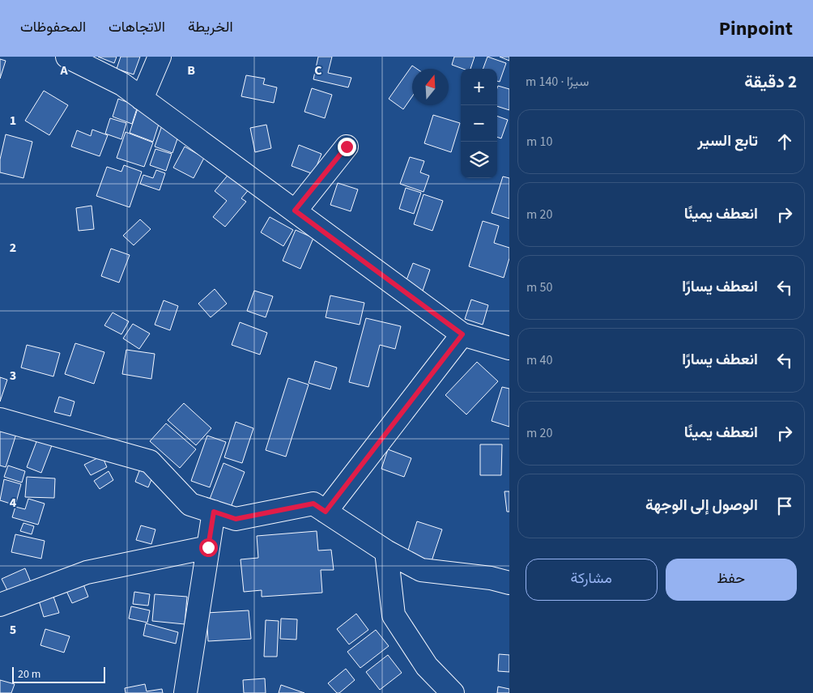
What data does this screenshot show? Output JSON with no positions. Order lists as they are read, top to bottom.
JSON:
{
  "scale_bar": "20 m",
  "north": "top",
  "page": {
    "header": "Pinpoint",
    "nav": ["الخريطة", "الاتجاهات", "المحفوظات"],
    "heading": ["2 دقيقة", "سيرًا · 140 m"],
    "map_buttons": ["+", "−"],
    "list": [
      ["تابع السير", "10 m"],
      ["انعطف يمينًا", "20 m"],
      ["انعطف يسارًا", "50 m"],
      ["انعطف يسارًا", "40 m"],
      ["انعطف يمينًا", "20 m"],
      "الوصول إلى الوجهة"
    ],
    "buttons": ["حفظ", "مشاركة"],
    "scale": "20 m"
  },
  "grid": {
    "columns": ["A", "B", "C"],
    "rows": [
      "1",
      "2",
      "3",
      "4",
      "5"
    ]
  }
}
